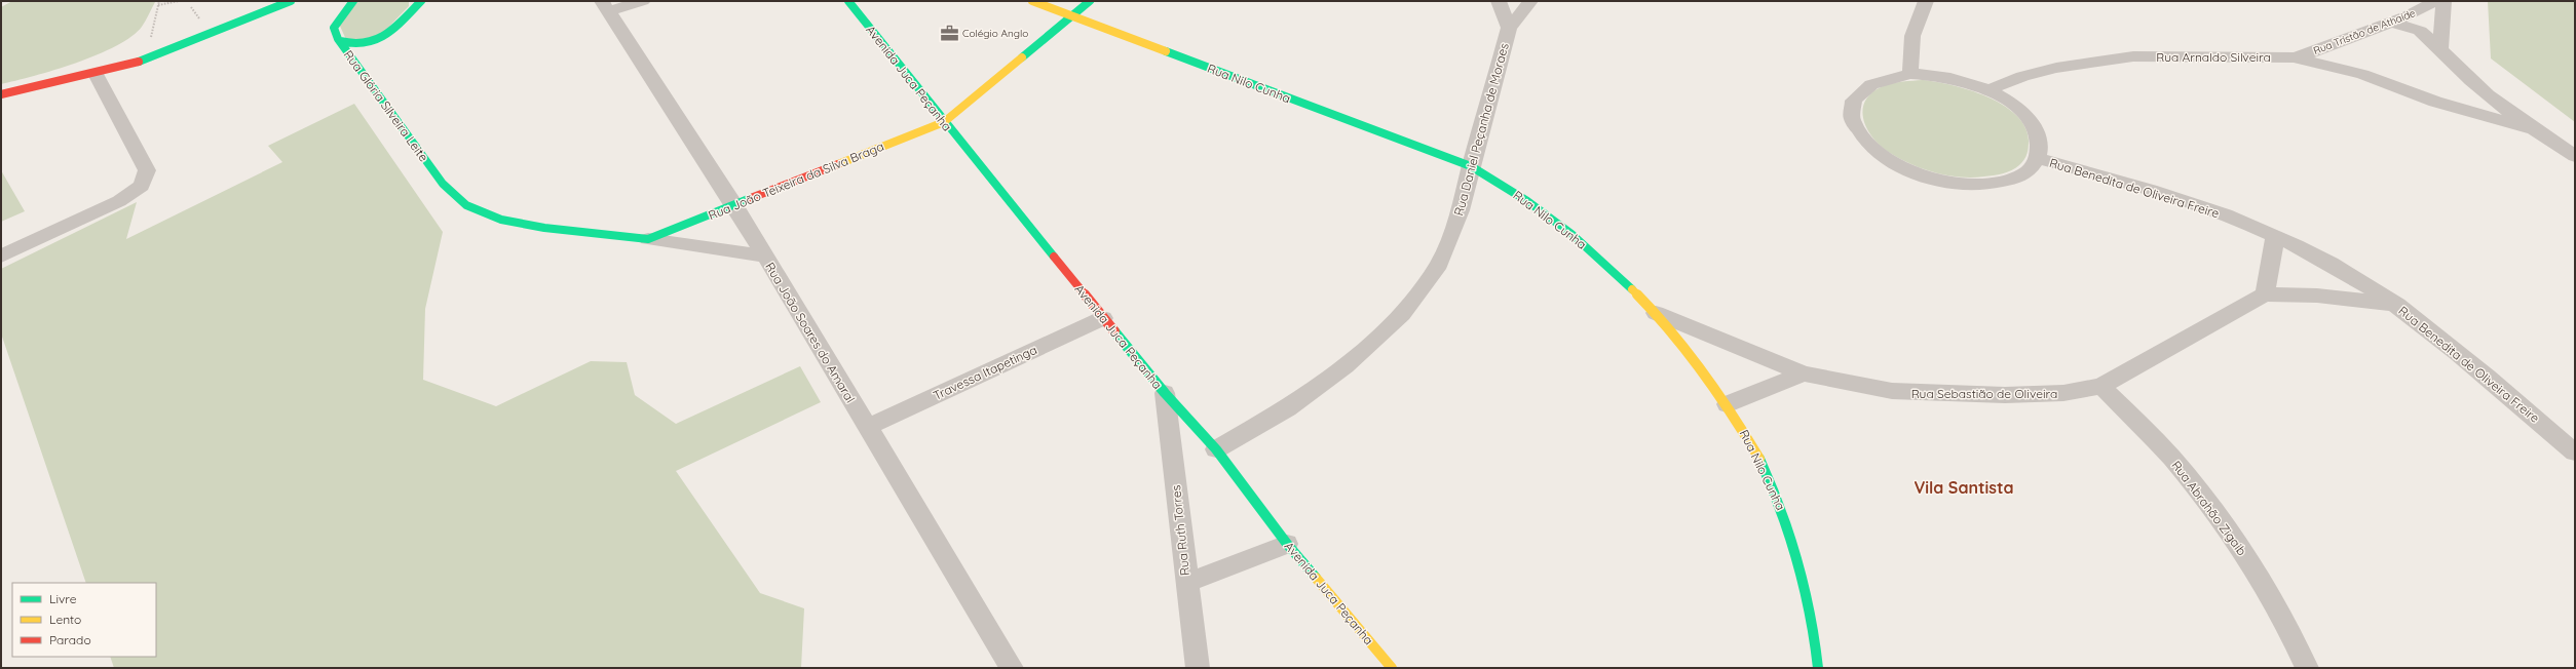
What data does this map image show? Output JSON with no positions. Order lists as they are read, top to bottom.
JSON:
{
  "streets": {
    "street": [
      "Rua Tristão de Athaide",
      "Rua Arnaldo Silveira",
      "Avenida Juca Peçanha",
      "Rua Nilo Cunha",
      "Rua Glória Silveira Leite",
      "Rua Daniel Peçanha de Moraes",
      "Rua João Teixeira da Silva Braga",
      "Rua Benedita de Oliveira Freire",
      "Rua João Soares do Amaral",
      "Travessa Itapetinga",
      "Rua Sebastião de Oliveira",
      "Rua Abrahão Zigaib",
      "Rua Ruth Torres"
    ]
  },
  "crossings": [
    ["Rua Tristão de Athaide", "Rua Arnaldo Silveira"],
    ["Avenida Juca Peçanha", "Rua Daniel Peçanha de Moraes"],
    ["Avenida Juca Peçanha", "Rua João Teixeira da Silva Braga"],
    ["Avenida Juca Peçanha", "Travessa Itapetinga"],
    ["Avenida Juca Peçanha", "Rua Ruth Torres"],
    ["Rua Nilo Cunha", "Rua Daniel Peçanha de Moraes"],
    ["Rua Nilo Cunha", "Rua João Teixeira da Silva Braga"],
    ["Rua Nilo Cunha", "Rua Sebastião de Oliveira"],
    ["Rua Glória Silveira Leite", "Rua João Teixeira da Silva Braga"],
    ["Rua João Teixeira da Silva Braga", "Rua João Soares do Amaral"],
    ["Rua João Soares do Amaral", "Travessa Itapetinga"],
    ["Rua Sebastião de Oliveira", "Rua Abrahão Zigaib"]
  ],
  "districts": ["Vila Santista"],
  "places": {
    "office": ["Colégio Anglo"]
  },
  "legend": ["Livre", "Lento", "Parado"]
}
